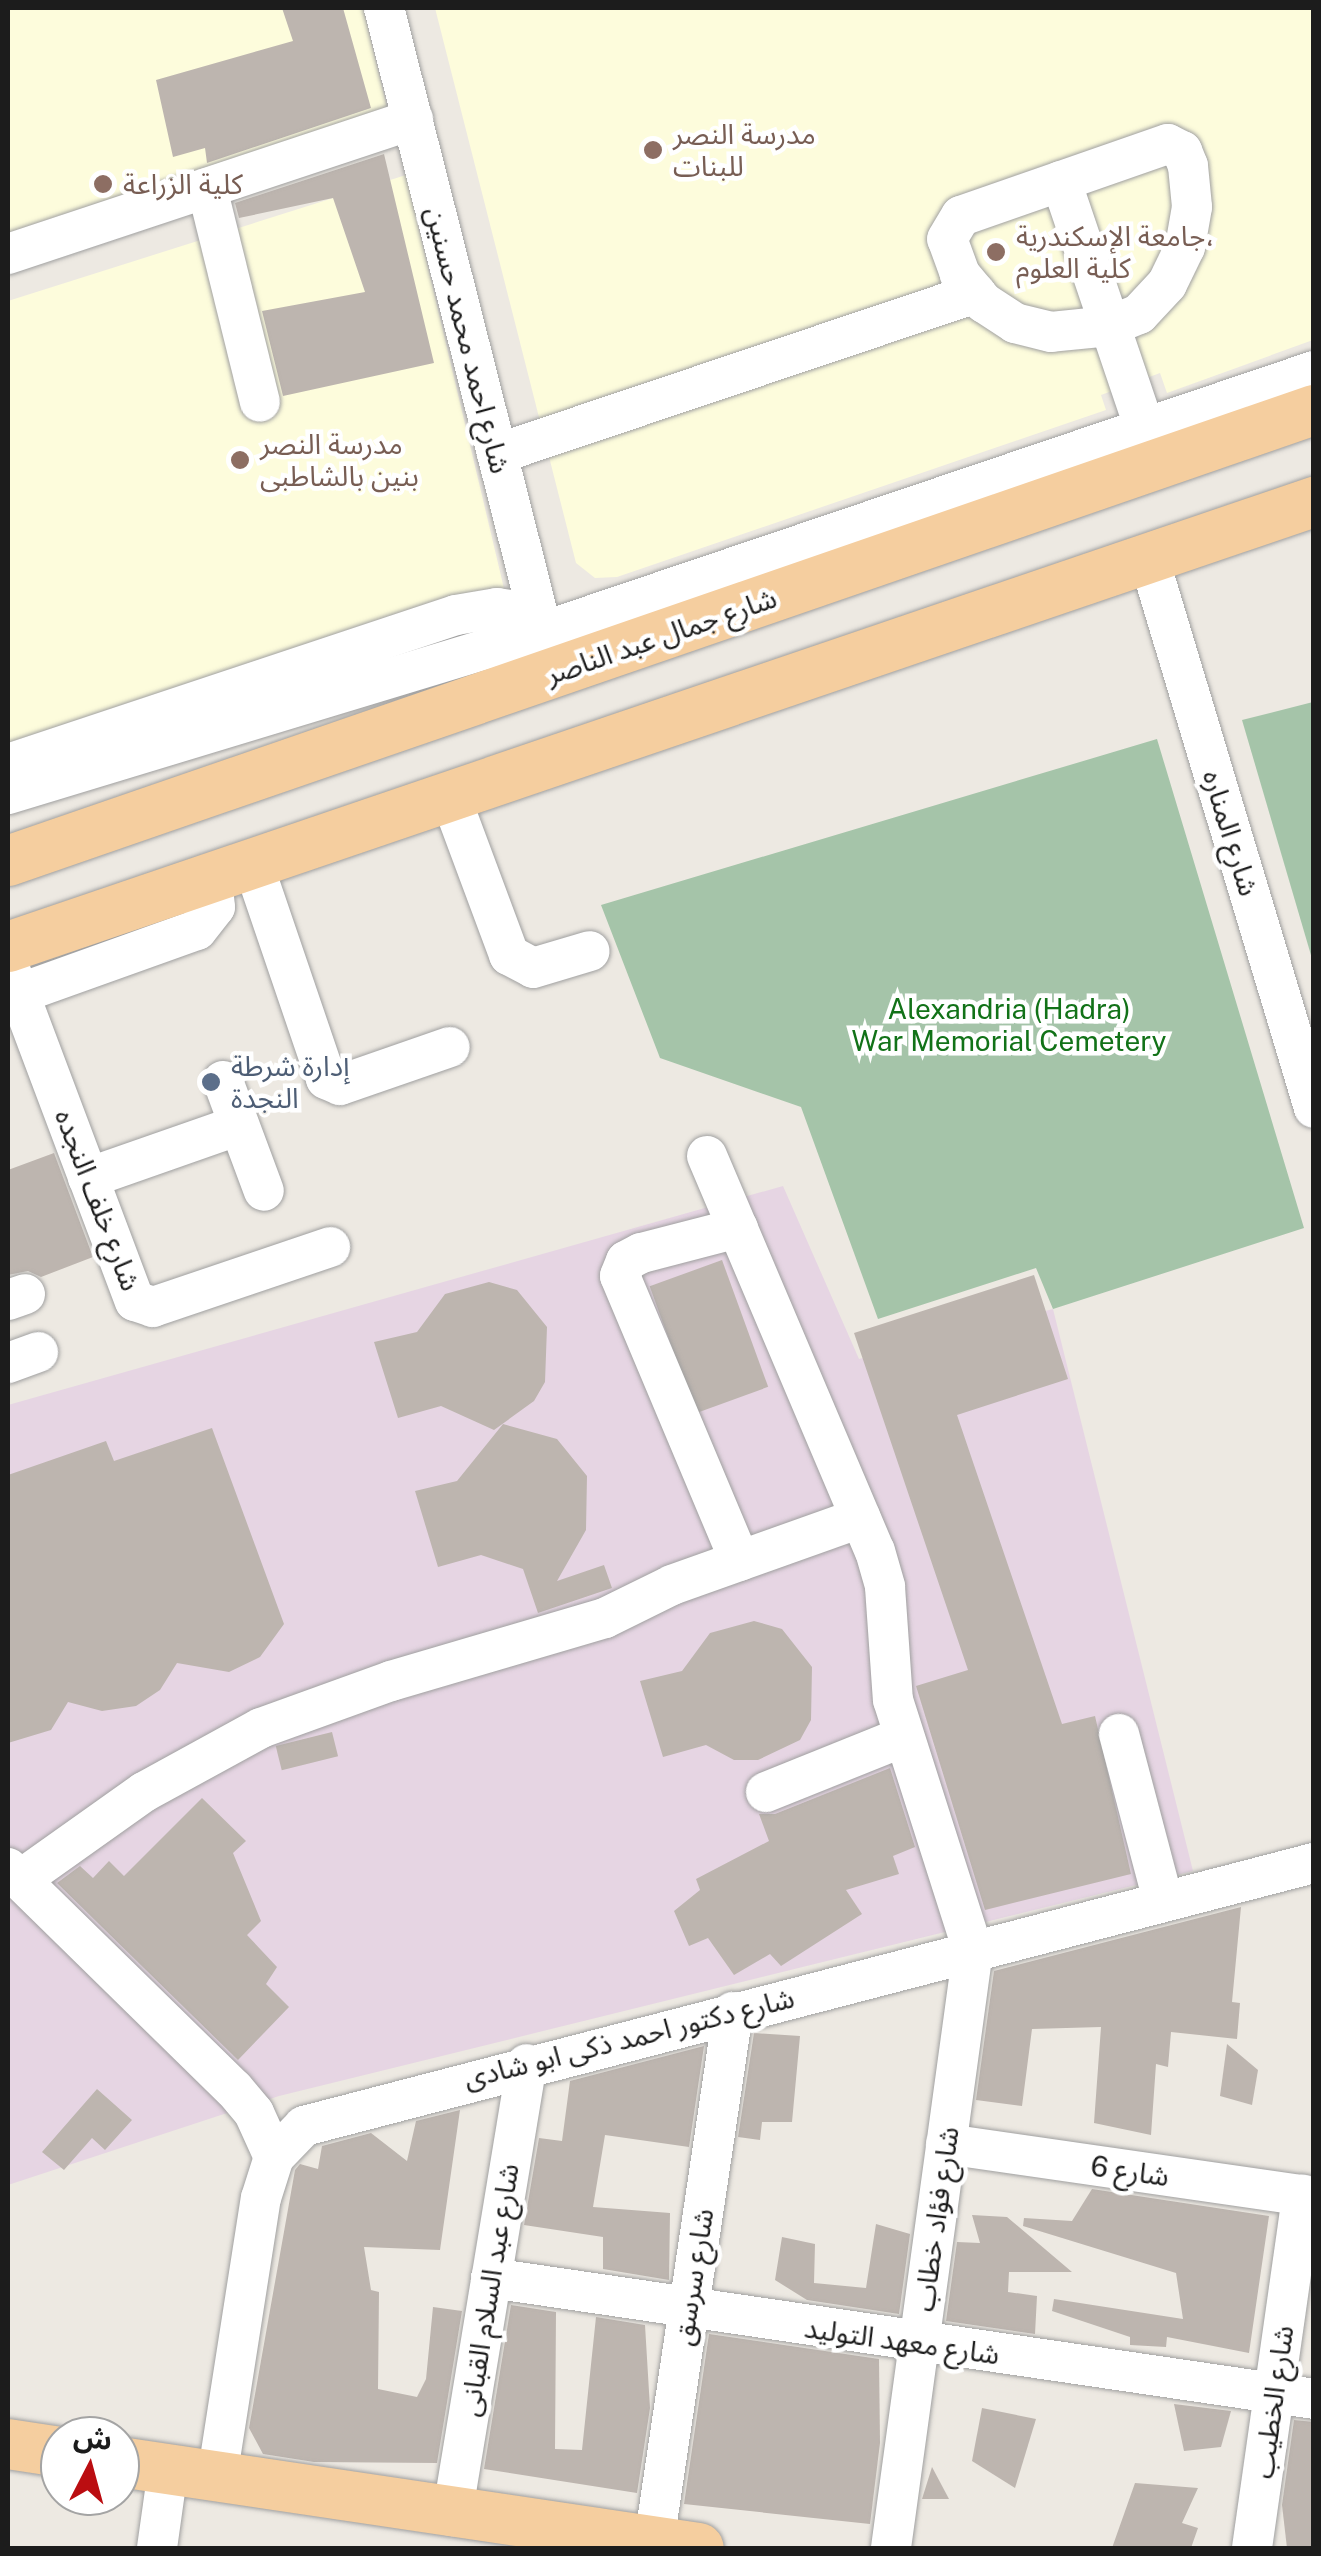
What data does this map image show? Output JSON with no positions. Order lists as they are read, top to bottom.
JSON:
{
  "streets": {
    "main road": ["شارع جمال عبد الناصر"],
    "street": [
      "شارع احمد محمد حسنين",
      "شارع المناره",
      "شارع خلف النجده",
      "شارع دكتور احمد ذكى ابو شادى",
      "شارع 6",
      "شارع فؤاد خطاب",
      "شارع سرسق",
      "شارع عبد السلام القبانى",
      "شارع معهد التوليد",
      "شارع الخطيب"
    ]
  },
  "crossings": [
    ["شارع احمد محمد حسنين", "شارع جمال عبد الناصر"],
    ["شارع دكتور احمد ذكى ابو شادى", "شارع فؤاد خطاب"],
    ["شارع دكتور احمد ذكى ابو شادى", "شارع سرسق"],
    ["شارع دكتور احمد ذكى ابو شادى", "شارع عبد السلام القبانى"],
    ["شارع 6", "شارع فؤاد خطاب"],
    ["شارع 6", "شارع الخطيب"],
    ["شارع فؤاد خطاب", "شارع معهد التوليد"],
    ["شارع سرسق", "شارع معهد التوليد"],
    ["شارع عبد السلام القبانى", "شارع معهد التوليد"],
    ["شارع معهد التوليد", "شارع الخطيب"]
  ],
  "parks": ["Alexandria (Hadra) War Memorial Cemetery"],
  "places": [
    "مدرسة النصر للبنات",
    "كلية الزراعة",
    "جامعة الإسكندرية، كلية العلوم",
    "مدرسة النصر بنين بالشاطبى",
    "إدارة شرطة النجدة"
  ],
  "north": "top"
}
